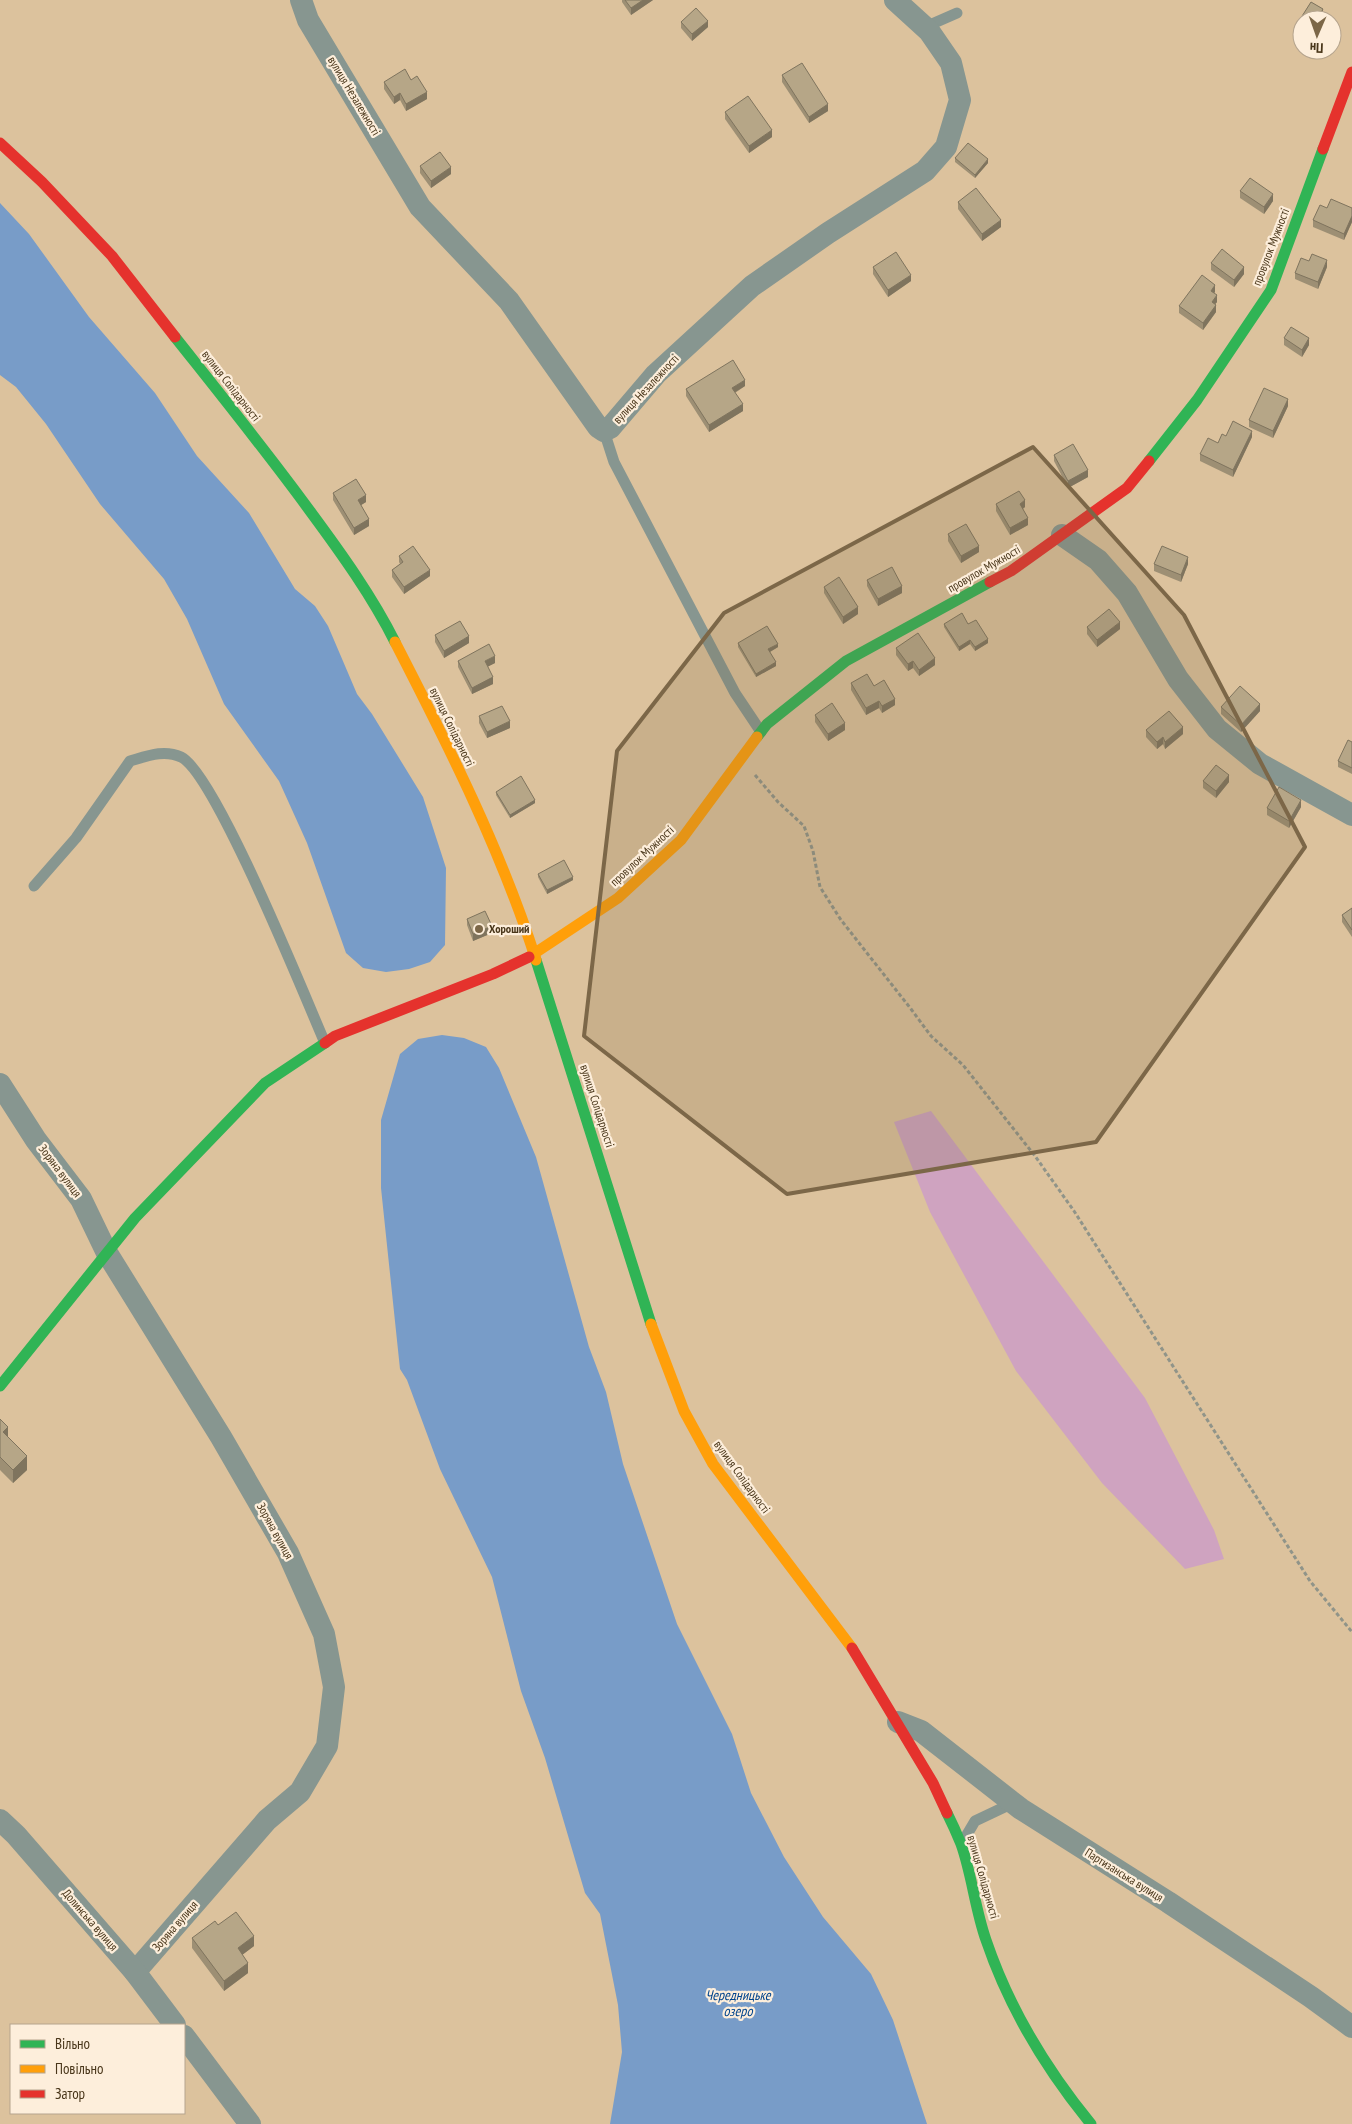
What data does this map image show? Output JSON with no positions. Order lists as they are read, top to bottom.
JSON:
{
  "streets": {
    "main road": ["провулок Мужності", "вулиця Солідарності"],
    "street": [
      "вулиця Незалежності",
      "Зоряна вулиця",
      "Партизанська вулиця",
      "Долинська вулиця"
    ]
  },
  "crossings": [
    ["провулок Мужності", "вулиця Солідарності"],
    ["провулок Мужності", "Зоряна вулиця"],
    ["вулиця Солідарності", "Партизанська вулиця"],
    ["Зоряна вулиця", "Долинська вулиця"]
  ],
  "water": ["Чередницьке озеро"],
  "places": ["Хороший"],
  "legend": ["Вільно", "Повільно", "Затор"],
  "north": "bottom"
}
